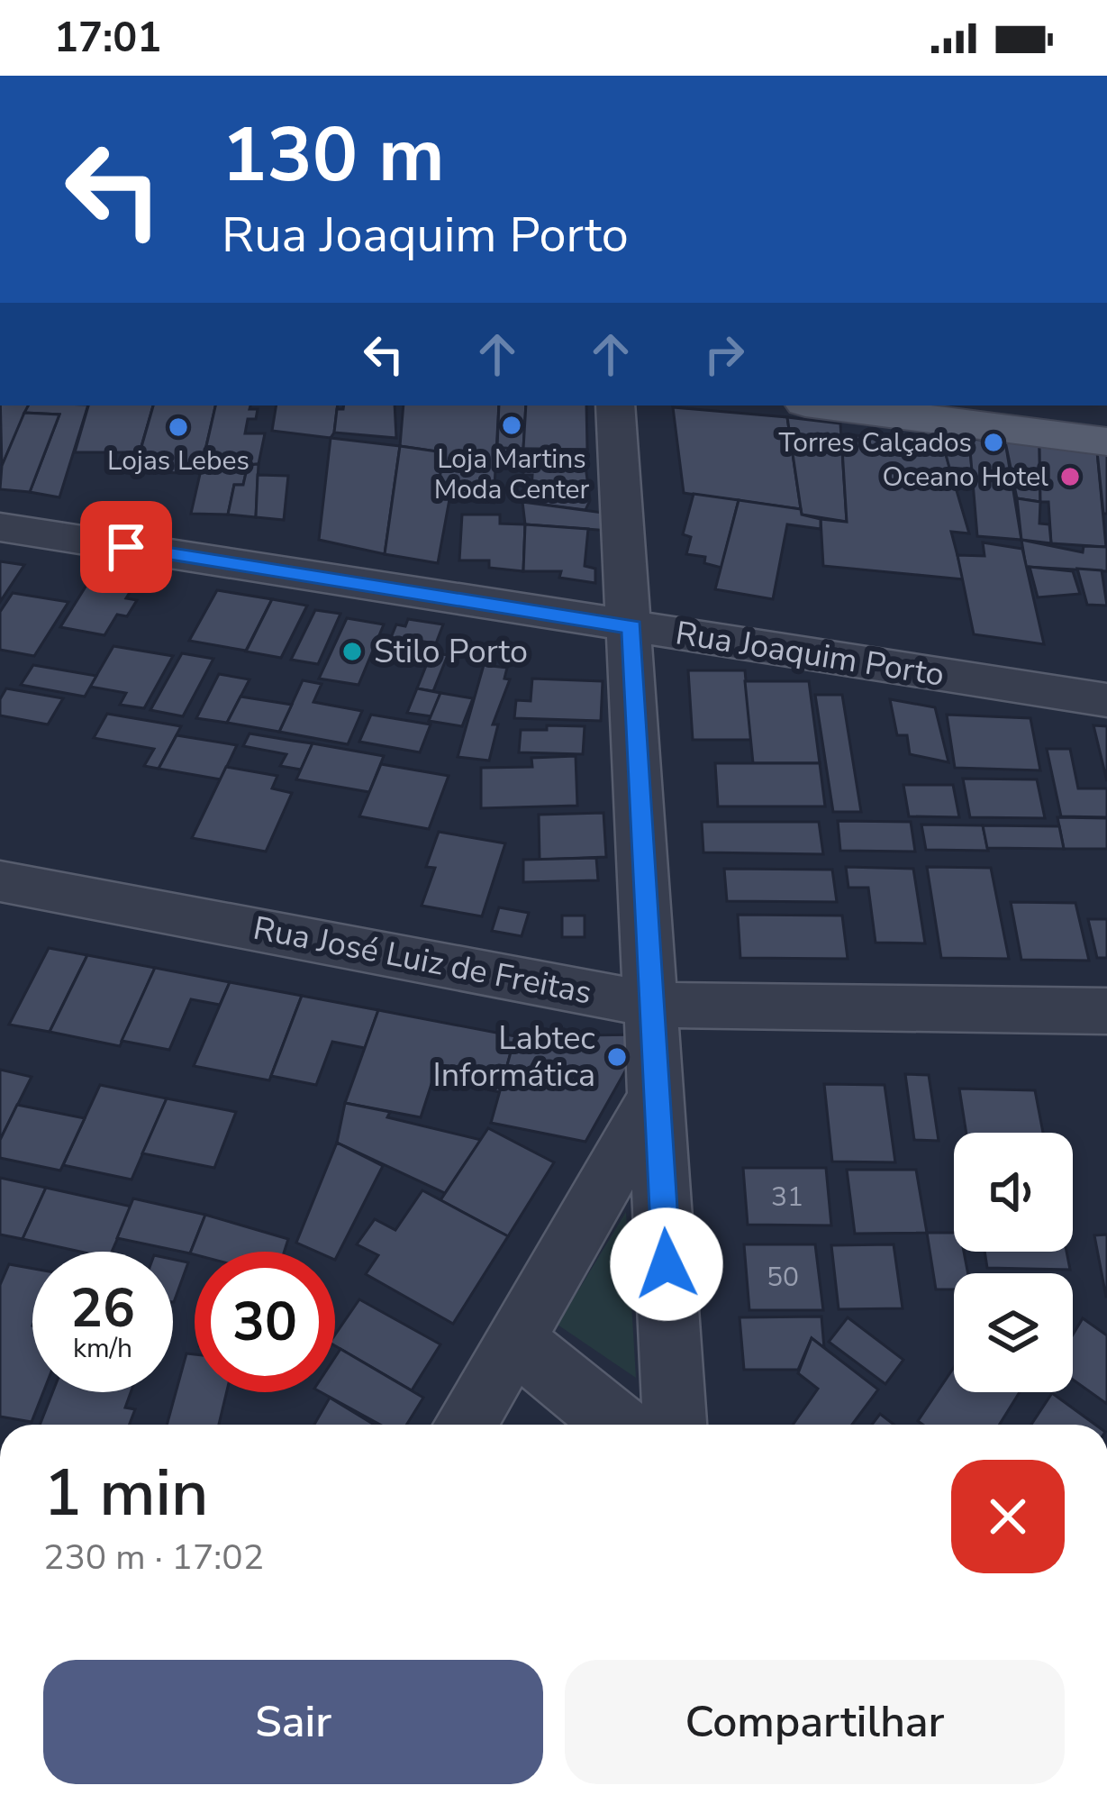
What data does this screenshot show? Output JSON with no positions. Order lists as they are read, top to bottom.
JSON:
{
  "streets": {
    "street": ["Rua Joaquim Porto", "Rua José Luiz de Freitas"]
  },
  "places": [
    "Loja Martins Moda Center",
    "Lojas Lebes",
    "Torres Calçados",
    "Oceano Hotel",
    "Stilo Porto",
    "Labtec Informática"
  ],
  "house_numbers": ["31", "50"],
  "page": {
    "status": "17:01",
    "turn": ["130 m", "Rua Joaquim Porto"],
    "speed": "26 km/h",
    "limit": "30",
    "heading": ["1 min", "230 m · 17:02"],
    "buttons": ["Sair", "Compartilhar"]
  }
}
